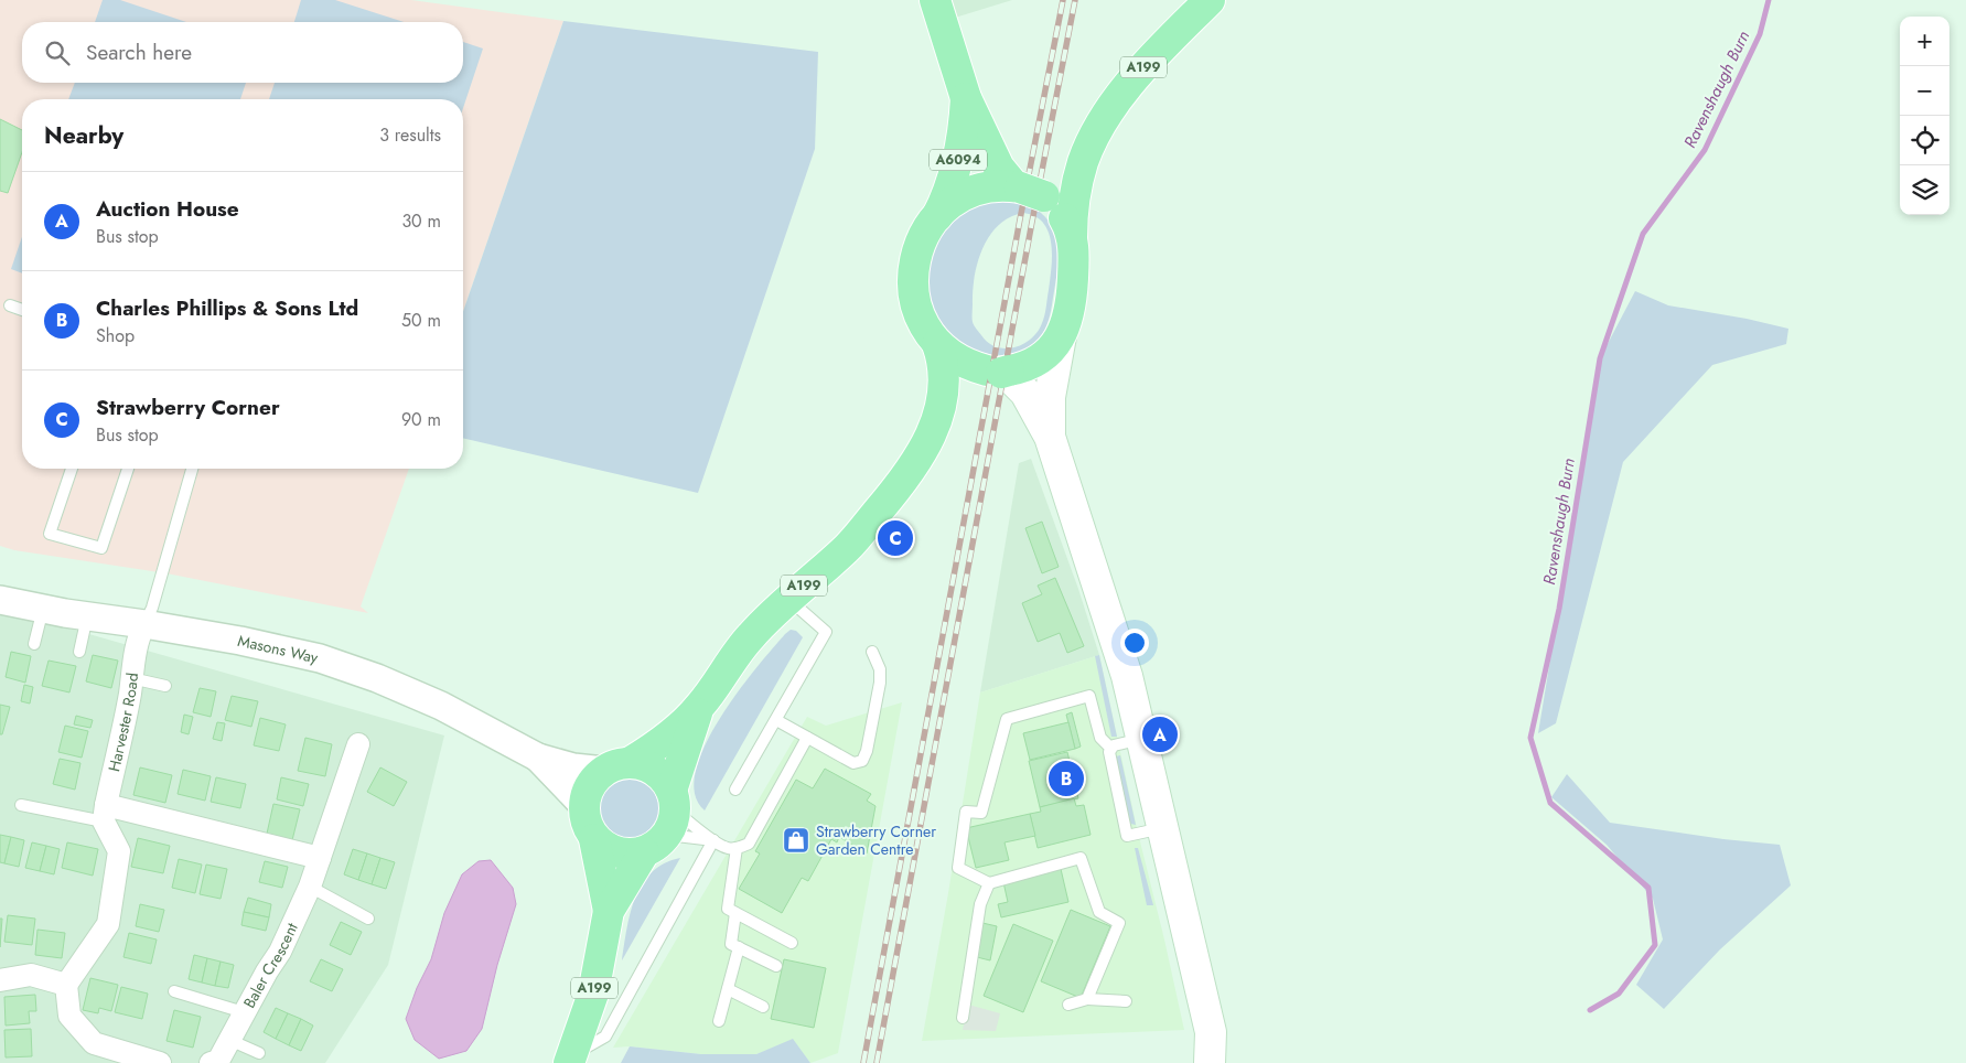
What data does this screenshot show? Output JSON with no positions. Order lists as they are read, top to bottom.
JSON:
{
  "streets": {
    "main road": ["A199", "A6094"],
    "street": ["Masons Way", "Harvester Road", "Baler Crescent"]
  },
  "crossings": [
    ["A199", "A6094"],
    ["A199", "Masons Way"],
    ["Masons Way", "Harvester Road"]
  ],
  "water": ["Ravenshaugh Burn"],
  "places": {
    "shop": ["Strawberry Corner Garden Centre"]
  },
  "page": {
    "map_buttons": ["+", "−"],
    "search": "Search here",
    "heading": ["Nearby", "3 results"],
    "list": [
      {
        "mark": "A",
        "name": "Auction House",
        "note": "Bus stop",
        "value": "30 m"
      },
      {
        "mark": "B",
        "name": "Charles Phillips & Sons Ltd",
        "note": "Shop",
        "value": "50 m"
      },
      {
        "mark": "C",
        "name": "Strawberry Corner",
        "note": "Bus stop",
        "value": "90 m"
      }
    ],
    "pins": ["C", "A", "B"]
  }
}
